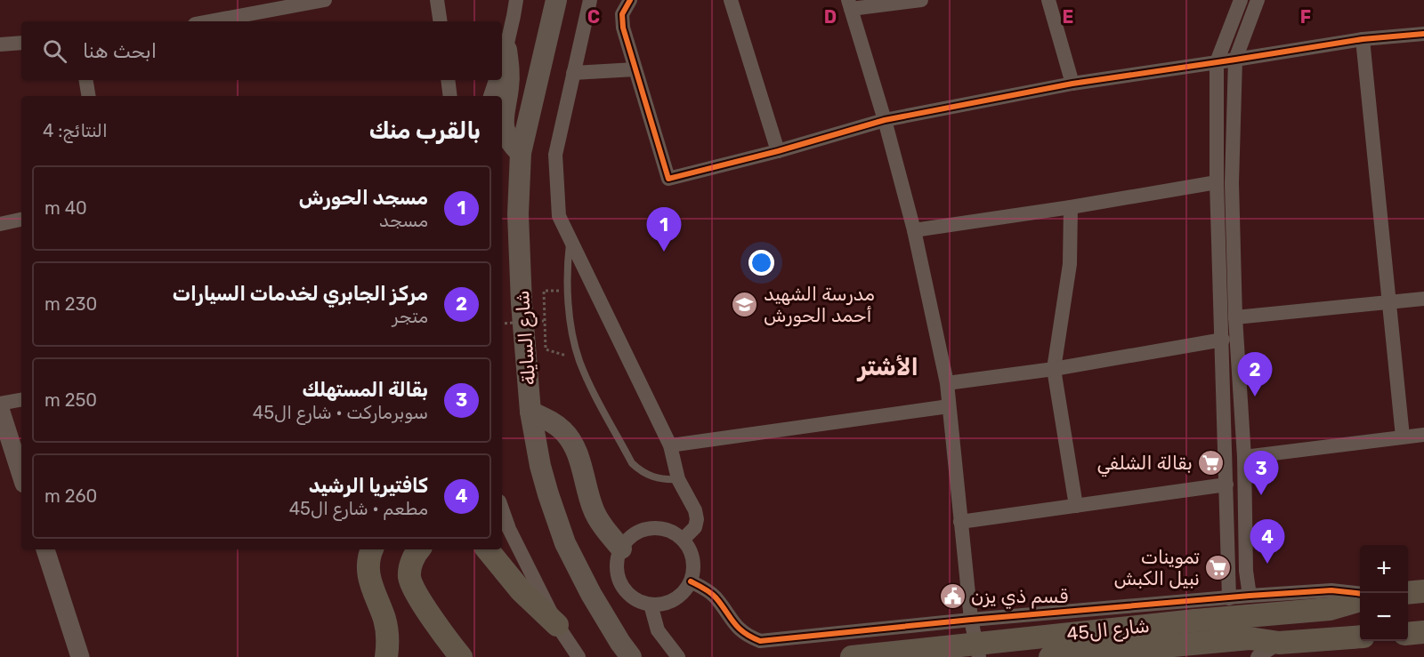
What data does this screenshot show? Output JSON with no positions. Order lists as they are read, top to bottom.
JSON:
{
  "streets": {
    "main road": ["شارع السايلة", "شارع ال45"]
  },
  "districts": ["الأشتر"],
  "places": {
    "school or university": ["مدرسة الشهيد أحمد الحورش"],
    "supermarket": ["بقالة الشلفي", "تموينات نبيل الكبش"],
    "public building": ["قسم ذي يزن"]
  },
  "page": {
    "search": "ابحث هنا",
    "heading": ["بالقرب منك", "النتائج: 4"],
    "list": [
      {
        "mark": "1",
        "name": "مسجد الحورش",
        "note": "مسجد",
        "value": "40 m"
      },
      {
        "mark": "2",
        "name": "مركز الجابري لخدمات السيارات",
        "note": "متجر",
        "value": "230 m"
      },
      {
        "mark": "3",
        "name": "بقالة المستهلك",
        "note": "سوبرماركت · شارع ال45",
        "value": "250 m"
      },
      {
        "mark": "4",
        "name": "كافتيريا الرشيد",
        "note": "مطعم · شارع ال45",
        "value": "260 m"
      }
    ],
    "pins": [
      "1",
      "2",
      "3",
      "4"
    ],
    "map_buttons": ["+", "−"]
  },
  "grid": {
    "columns": [
      "C",
      "D",
      "E",
      "F"
    ]
  }
}
